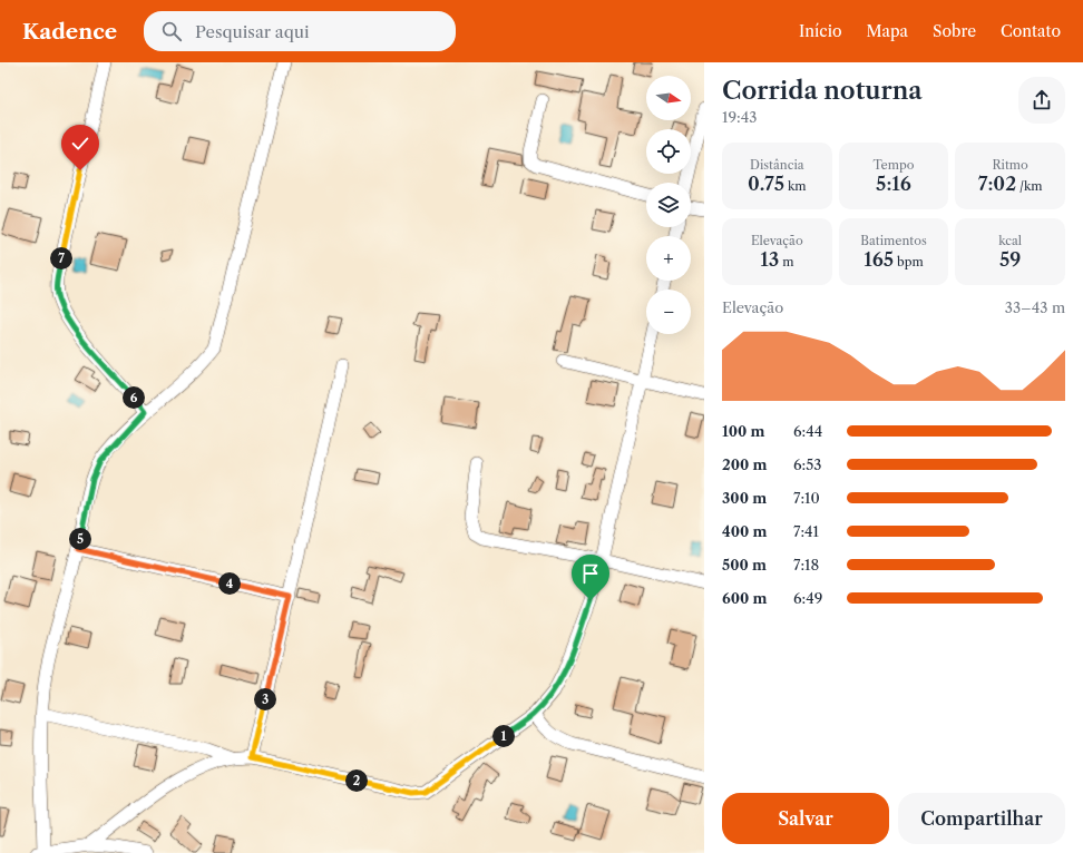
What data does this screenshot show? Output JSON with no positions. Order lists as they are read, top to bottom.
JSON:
{
  "north": "right",
  "page": {
    "header": "Kadence",
    "search": "Pesquisar aqui",
    "nav": [
      "Início",
      "Mapa",
      "Sobre",
      "Contato"
    ],
    "heading": ["Corrida noturna", "19:43"],
    "map_buttons": ["+", "−"],
    "stats": [
      ["Distância", "0.75 km"],
      ["Tempo", "5:16"],
      ["Ritmo", "7:02 /km"],
      ["Elevação", "13 m"],
      ["Batimentos", "165 bpm"],
      ["kcal", "59"]
    ],
    "pins": [
      "7",
      "6",
      "5",
      "4",
      "3",
      "1",
      "2"
    ],
    "chart": ["Elevação", "33–43 m"],
    "list": [
      {
        "name": "100 m",
        "note": "6:44"
      },
      {
        "name": "200 m",
        "note": "6:53"
      },
      {
        "name": "300 m",
        "note": "7:10"
      },
      {
        "name": "400 m",
        "note": "7:41"
      },
      {
        "name": "500 m",
        "note": "7:18"
      },
      {
        "name": "600 m",
        "note": "6:49"
      }
    ],
    "buttons": ["Salvar", "Compartilhar"]
  }
}
